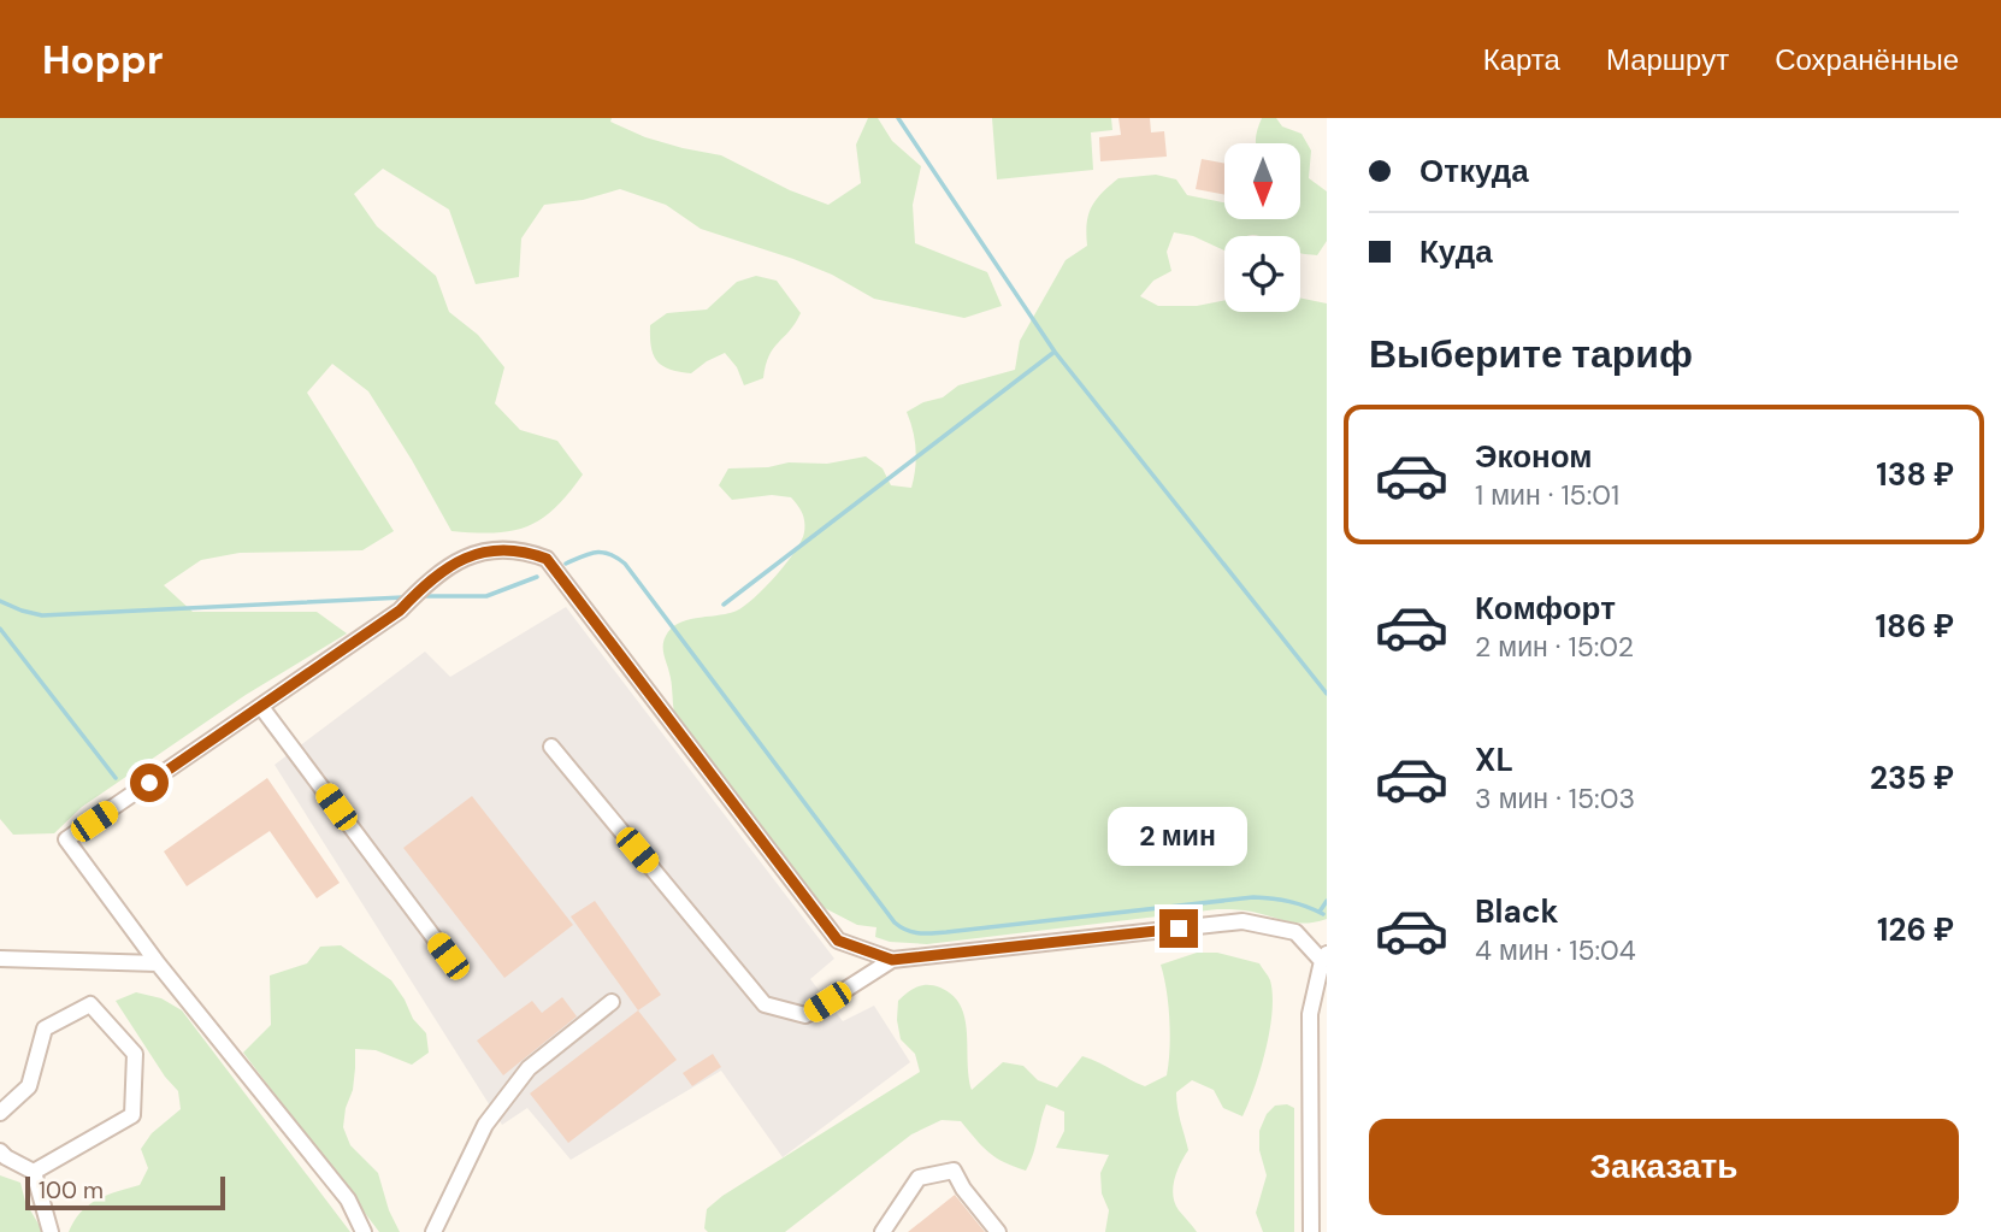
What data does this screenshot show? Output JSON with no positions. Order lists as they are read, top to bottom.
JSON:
{
  "scale_bar": "100 m",
  "north": "bottom",
  "page": {
    "header": "Hoppr",
    "nav": ["Карта", "Маршрут", "Сохранённые"],
    "banner": ["Откуда", "Куда"],
    "heading": "Выберите тариф",
    "list": [
      {
        "name": "Эконом",
        "note": "1 мин · 15:01",
        "value": "138 ₽"
      },
      {
        "name": "Комфорт",
        "note": "2 мин · 15:02",
        "value": "186 ₽"
      },
      {
        "name": "XL",
        "note": "3 мин · 15:03",
        "value": "235 ₽"
      },
      {
        "name": "Black",
        "note": "4 мин · 15:04",
        "value": "126 ₽"
      }
    ],
    "bubble": "2 мин",
    "buttons": "Заказать",
    "scale": "100 m"
  }
}
